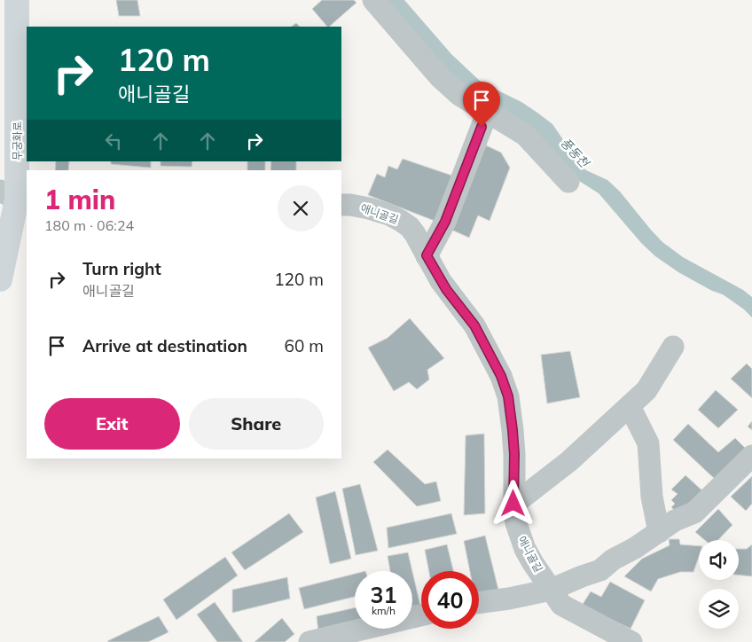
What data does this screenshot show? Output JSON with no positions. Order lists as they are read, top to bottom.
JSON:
{
  "streets": {
    "main road": ["무궁화로"],
    "street": ["애니골길"]
  },
  "water": ["풍동천"],
  "page": {
    "turn": ["120 m", "애니골길"],
    "heading": ["1 min", "180 m · 06:24"],
    "list": [
      {
        "name": "Turn right",
        "note": "애니골길",
        "value": "120 m"
      },
      {
        "name": "Arrive at destination",
        "value": "60 m"
      }
    ],
    "buttons": ["Exit", "Share"],
    "speed": "31 km/h",
    "limit": "40"
  }
}
